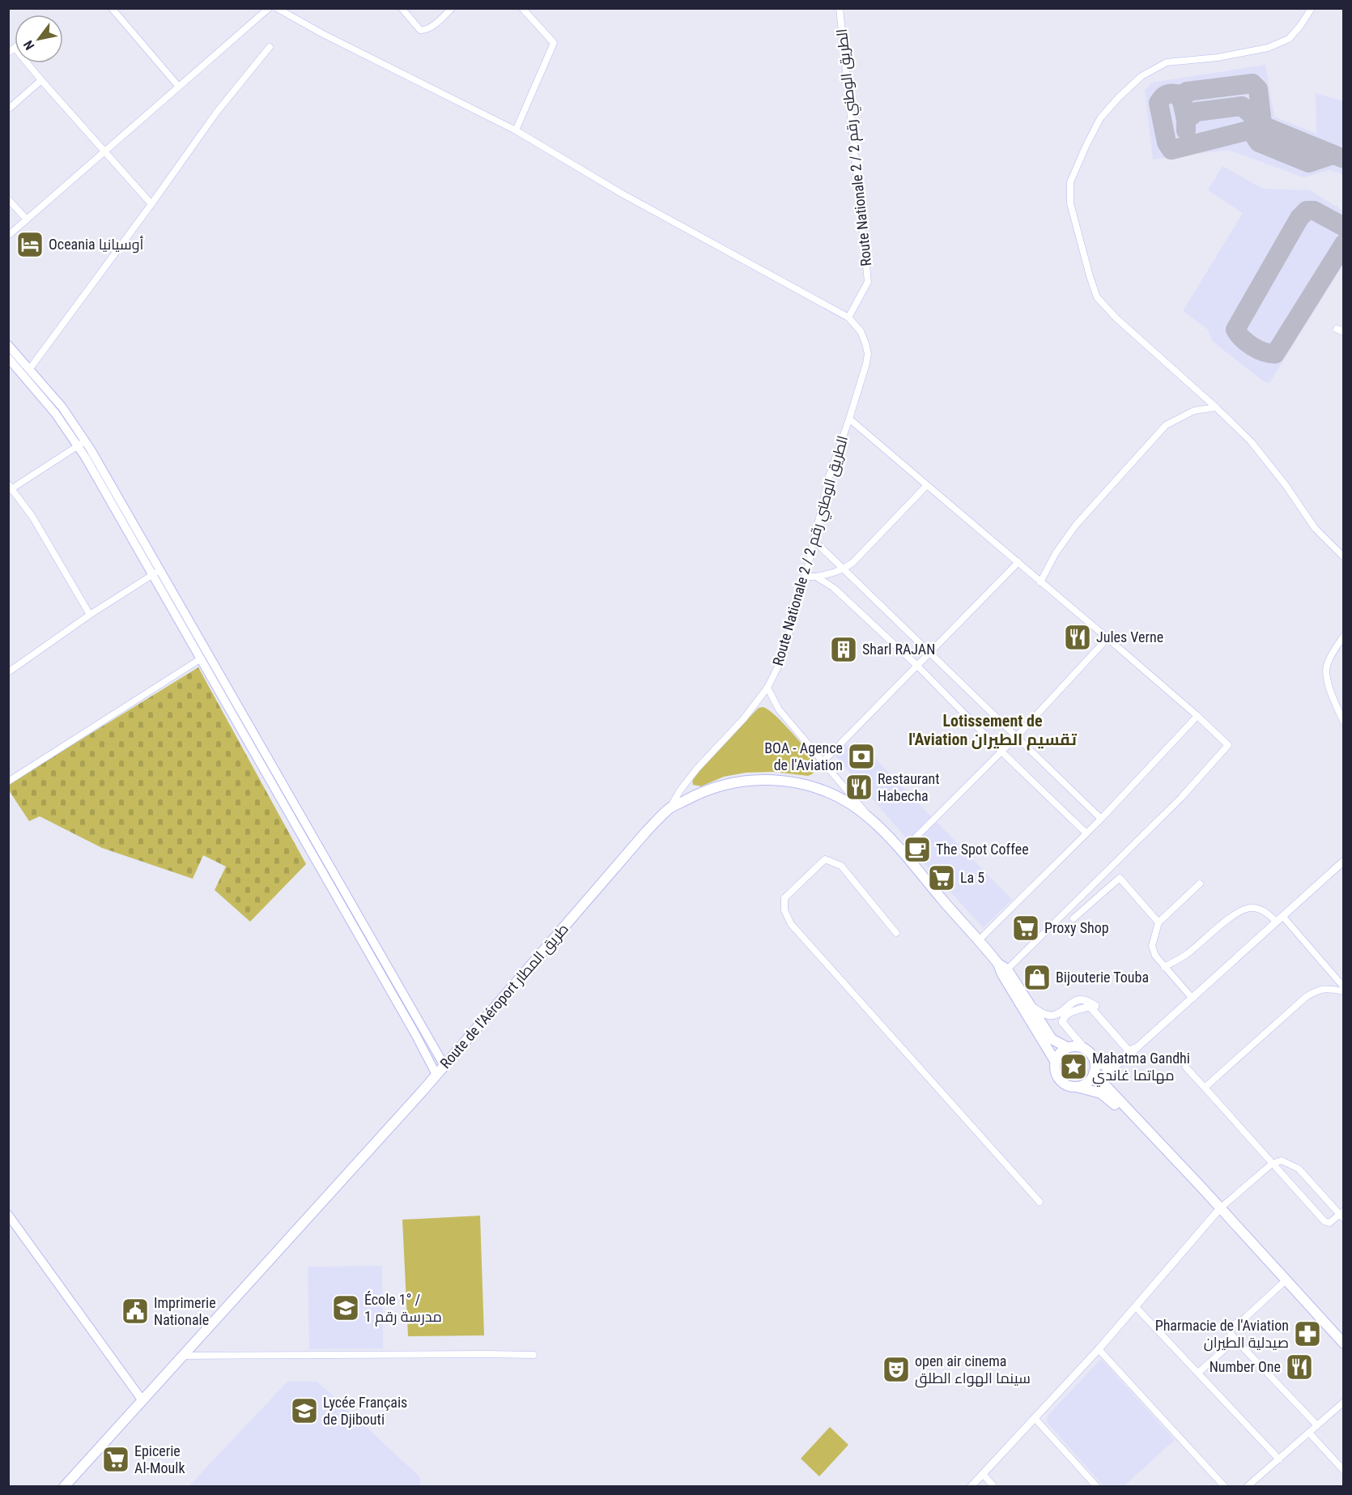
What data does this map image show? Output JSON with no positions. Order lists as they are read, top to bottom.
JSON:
{
  "streets": {
    "main road": ["Route de l'Aéroport طريق المطار"],
    "street": ["Route Nationale 2 / الطريق الوطني رقم 2"]
  },
  "crossings": [
    ["Route Nationale 2 / الطريق الوطني رقم 2", "Route de l'Aéroport طريق المطار"]
  ],
  "districts": ["Lotissement de l'Aviation تقسيم الطيران"],
  "places": {
    "hotel": ["Oceania أوسيانيا"],
    "restaurant": ["Jules Verne", "Restaurant Habecha", "Number One"],
    "building": ["Sharl RAJAN"],
    "bank": ["BOA - Agence de l'Aviation"],
    "cafe": ["The Spot Coffee"],
    "supermarket": ["La 5", "Proxy Shop", "Epicerie Al-Moulk"],
    "shop": ["Bijouterie Touba"],
    "place": ["Mahatma Gandhi مهاتما غاندي"],
    "school or university": ["École 1° / مدرسة رقم 1", "Lycée Français de Djibouti"],
    "public building": ["Imprimerie Nationale"],
    "pharmacy": ["Pharmacie de l'Aviation صيدلية الطيران"],
    "theatre": ["open air cinema سينما الهواء الطلق"]
  },
  "north": "bottom left"
}
